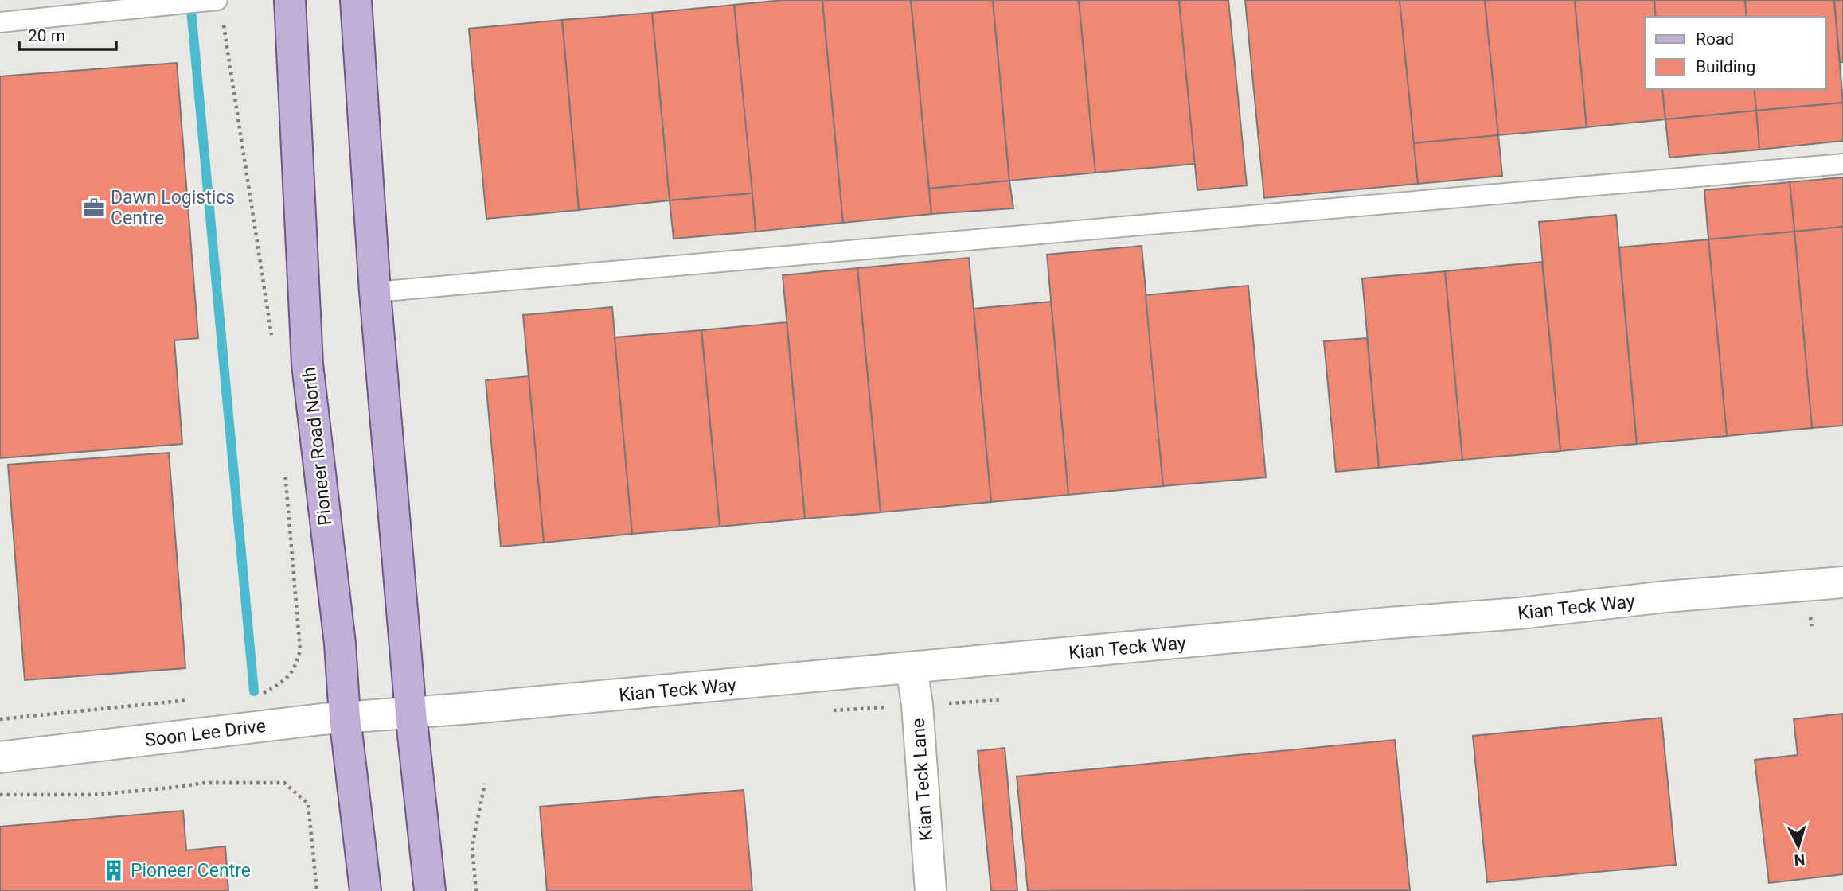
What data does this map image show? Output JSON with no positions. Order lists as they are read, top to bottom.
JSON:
{
  "streets": {
    "main road": ["Pioneer Road North"],
    "street": ["Kian Teck Way", "Soon Lee Drive", "Kian Teck Lane"]
  },
  "crossings": [
    ["Pioneer Road North", "Soon Lee Drive"],
    ["Kian Teck Way", "Soon Lee Drive"],
    ["Kian Teck Way", "Kian Teck Lane"]
  ],
  "places": {
    "office": ["Dawn Logistics Centre"],
    "building": ["Pioneer Centre"]
  },
  "legend": ["Road", "Building"],
  "scale_bar": "20 m",
  "north": "bottom"
}
